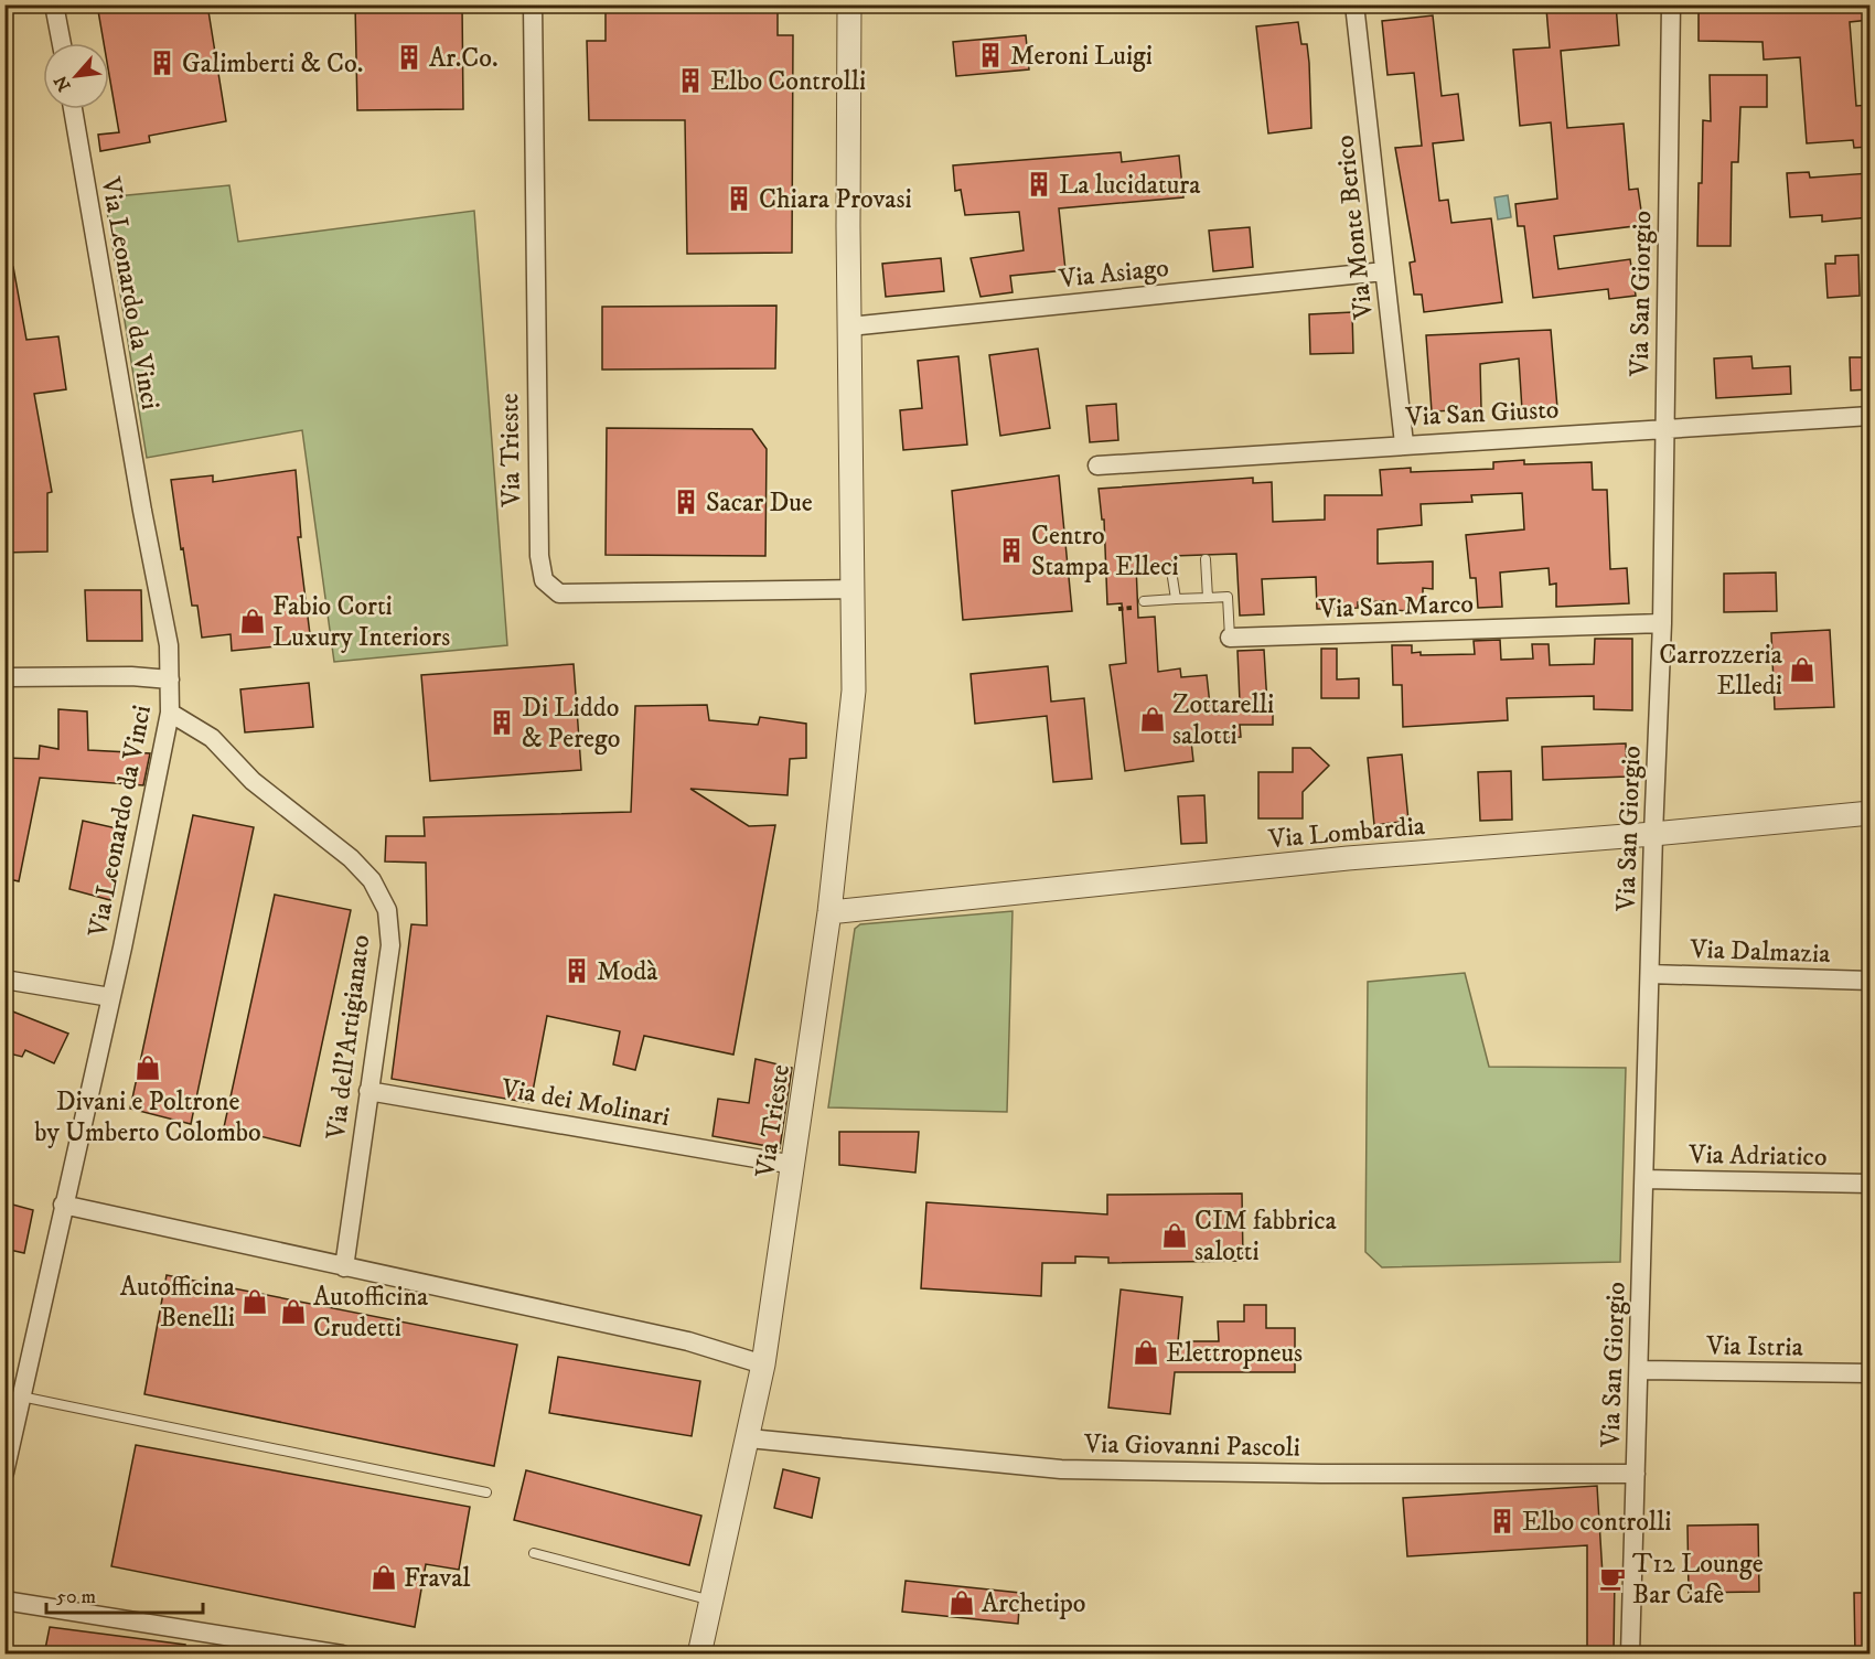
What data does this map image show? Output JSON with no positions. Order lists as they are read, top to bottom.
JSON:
{
  "streets": {
    "street": [
      "Via Monte Berico",
      "Via Asiago",
      "Via Leonardo da Vinci",
      "Via San Giorgio",
      "Via San Giusto",
      "Via Trieste",
      "Via San Marco",
      "Via Lombardia",
      "Via Dalmazia",
      "Via dell'Artigianato",
      "Via dei Molinari",
      "Via Adriatico",
      "Via Istria",
      "Via Giovanni Pascoli"
    ]
  },
  "crossings": [
    ["Via Monte Berico", "Via Asiago"],
    ["Via Monte Berico", "Via San Giusto"],
    ["Via Asiago", "Via Trieste"],
    ["Via Leonardo da Vinci", "Via dell'Artigianato"],
    ["Via San Giorgio", "Via San Giusto"],
    ["Via San Giorgio", "Via San Marco"],
    ["Via San Giorgio", "Via Lombardia"],
    ["Via San Giorgio", "Via Dalmazia"],
    ["Via San Giorgio", "Via Adriatico"],
    ["Via San Giorgio", "Via Istria"],
    ["Via San Giorgio", "Via Giovanni Pascoli"],
    ["Via Trieste", "Via Lombardia"],
    ["Via Trieste", "Via dei Molinari"],
    ["Via Trieste", "Via Giovanni Pascoli"],
    ["Via dell'Artigianato", "Via dei Molinari"]
  ],
  "places": {
    "building": [
      "Meroni Luigi",
      "Ar.Co.",
      "Galimberti & Co.",
      "Elbo Controlli",
      "La lucidatura",
      "Chiara Provasi",
      "Sacar Due",
      "Centro Stampa Elleci",
      "Di Liddo & Perego",
      "Modà",
      "Elbo controlli"
    ],
    "shop": [
      "Fabio Corti Luxury Interiors",
      "Carrozzeria Elledi",
      "Zottarelli salotti",
      "Divani e Poltrone by Umberto Colombo",
      "CIM fabbrica salotti",
      "Autofficina Benelli",
      "Autofficina Crudetti",
      "Elettropneus",
      "Fraval",
      "Archetipo"
    ],
    "cafe": ["T12 Lounge Bar Cafè"]
  },
  "scale_bar": "50 m",
  "north": "bottom left"
}
